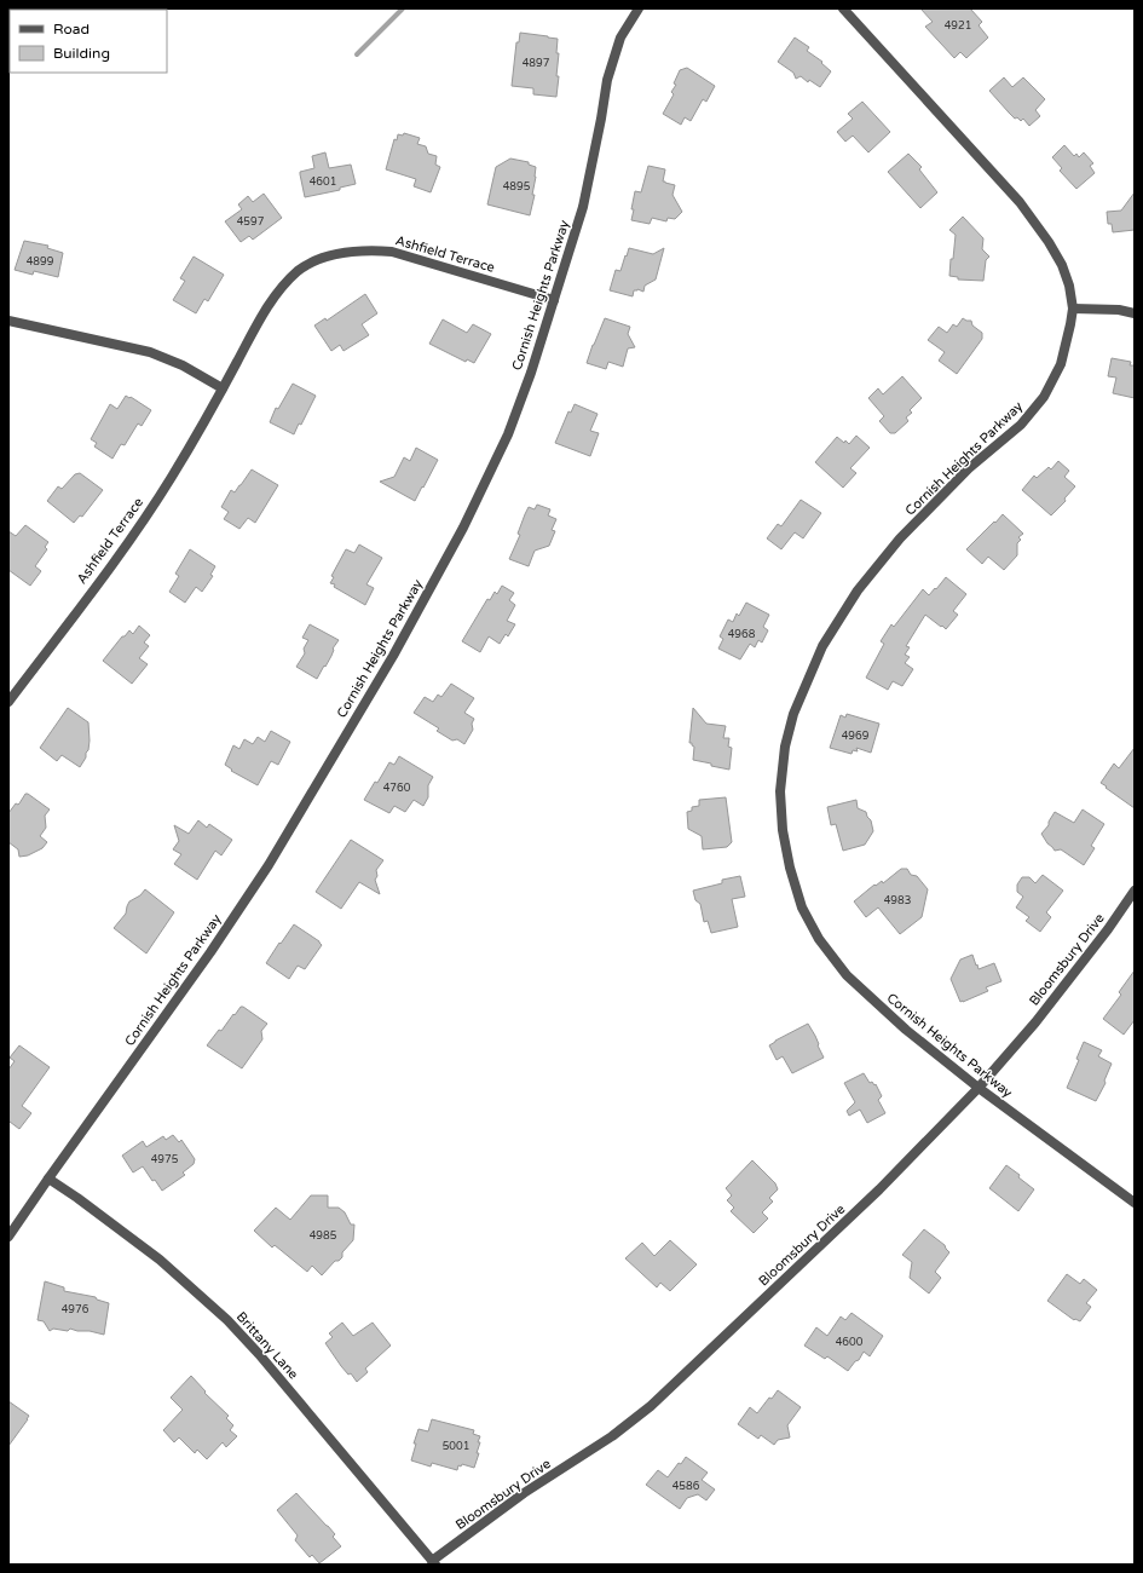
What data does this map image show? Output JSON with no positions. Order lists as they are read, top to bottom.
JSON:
{
  "streets": {
    "street": [
      "Ashfield Terrace",
      "Cornish Heights Parkway",
      "Bloomsbury Drive",
      "Brittany Lane"
    ]
  },
  "crossings": [
    ["Ashfield Terrace", "Cornish Heights Parkway"],
    ["Cornish Heights Parkway", "Bloomsbury Drive"],
    ["Cornish Heights Parkway", "Brittany Lane"],
    ["Bloomsbury Drive", "Brittany Lane"]
  ],
  "house_numbers": [
    "4921",
    "4897",
    "4601",
    "4895",
    "4597",
    "4899",
    "4968",
    "4969",
    "4760",
    "4983",
    "4975",
    "4985",
    "4976",
    "4600",
    "5001",
    "4586"
  ],
  "legend": ["Road", "Building"]
}
